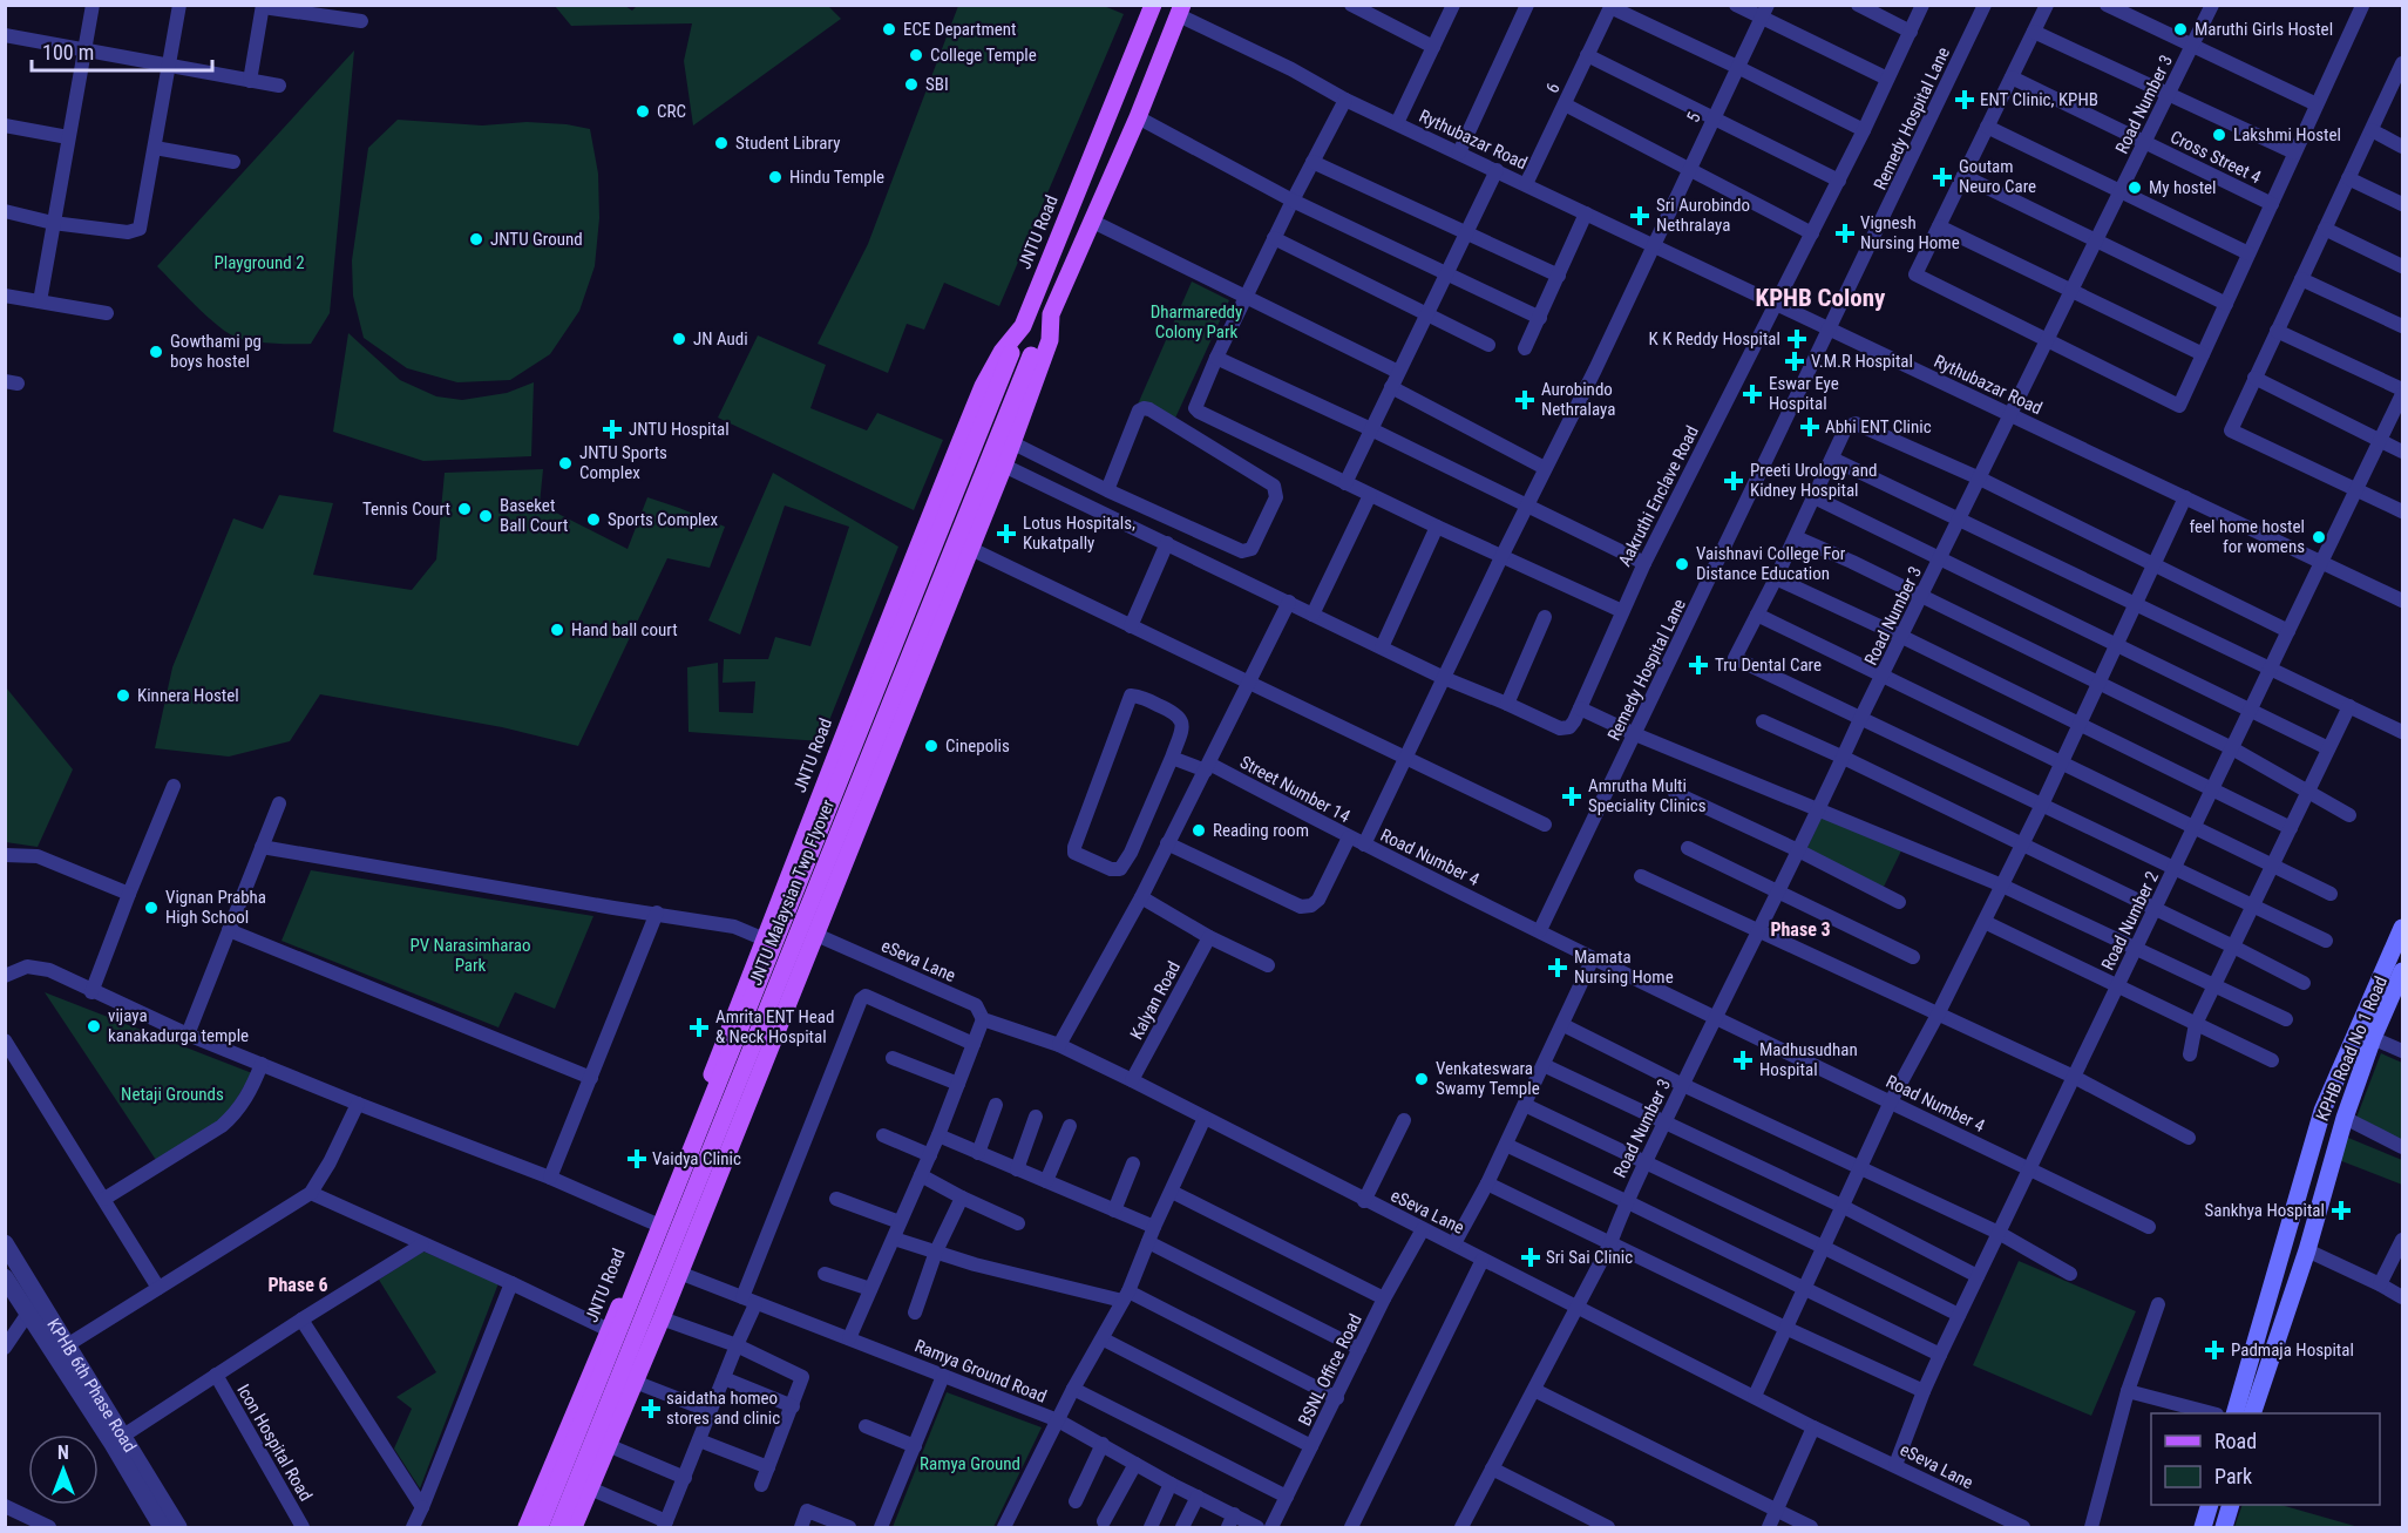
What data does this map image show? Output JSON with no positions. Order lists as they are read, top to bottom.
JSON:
{
  "streets": {
    "main road": ["JNTU Road", "JNTU Malaysian Twp Flyover", "KPHB Road No 1 Road"],
    "street": [
      "6",
      "Road Number 3",
      "5",
      "Remedy Hospital Lane",
      "Rythubazar Road",
      "Cross Street 4",
      "Aakruthi Enclave Road",
      "Street Number 14",
      "Road Number 4",
      "Road Number 2",
      "eSeva Lane",
      "Kalyan Road",
      "BSNL Office Road",
      "Ramya Ground Road",
      "KPHB 6th Phase Road",
      "Icon Hospital Road"
    ]
  },
  "crossings": [
    ["6", "Rythubazar Road"],
    ["Road Number 3", "Rythubazar Road"],
    ["Road Number 3", "Cross Street 4"],
    ["Road Number 3", "Road Number 4"],
    ["Road Number 3", "eSeva Lane"],
    ["5", "Rythubazar Road"],
    ["5", "Street Number 14"],
    ["5", "Road Number 4"],
    ["Remedy Hospital Lane", "Rythubazar Road"],
    ["Remedy Hospital Lane", "Road Number 4"],
    ["Rythubazar Road", "Aakruthi Enclave Road"],
    ["Rythubazar Road", "Road Number 2"],
    ["JNTU Road", "JNTU Malaysian Twp Flyover"],
    ["Street Number 14", "Road Number 4"],
    ["Road Number 4", "Road Number 2"],
    ["Road Number 2", "eSeva Lane"],
    ["eSeva Lane", "Kalyan Road"],
    ["eSeva Lane", "BSNL Office Road"]
  ],
  "districts": ["KPHB Colony", "Phase 3", "Phase 6"],
  "parks": [
    "Playground 2",
    "Dharmareddy Colony Park",
    "PV Narasimharao Park",
    "Netaji Grounds",
    "Ramya Ground"
  ],
  "places": {
    "other": [
      "ECE Department",
      "Maruthi Girls Hostel",
      "College Temple",
      "SBI",
      "CRC",
      "Lakshmi Hostel",
      "Student Library",
      "Hindu Temple",
      "My hostel",
      "JNTU Ground",
      "JN Audi",
      "Gowthami pg boys hostel",
      "JNTU Sports Complex",
      "Tennis Court",
      "Baseket Ball Court",
      "Sports Complex",
      "feel home hostel for womens",
      "Vaishnavi College For Distance Education",
      "Hand ball court",
      "Kinnera Hostel",
      "Cinepolis",
      "Reading room",
      "Vignan Prabha High School",
      "vijaya kanakadurga temple",
      "Venkateswara Swamy Temple"
    ],
    "health": [
      "ENT Clinic, KPHB",
      "Goutam Neuro Care",
      "Sri Aurobindo Nethralaya",
      "Vignesh Nursing Home",
      "K K Reddy Hospital",
      "V.M.R Hospital",
      "Eswar Eye Hospital",
      "Aurobindo Nethralaya",
      "Abhi ENT Clinic",
      "JNTU Hospital",
      "Preeti Urology and Kidney Hospital",
      "Lotus Hospitals, Kukatpally",
      "Tru Dental Care",
      "Amrutha Multi Speciality Clinics",
      "Mamata Nursing Home",
      "Amrita ENT Head & Neck Hospital",
      "Madhusudhan Hospital",
      "Vaidya Clinic",
      "Sankhya Hospital",
      "Sri Sai Clinic",
      "Padmaja Hospital",
      "saidatha homeo stores and clinic"
    ]
  },
  "legend": ["Road", "Park"],
  "scale_bar": "100 m",
  "north": "top"
}
